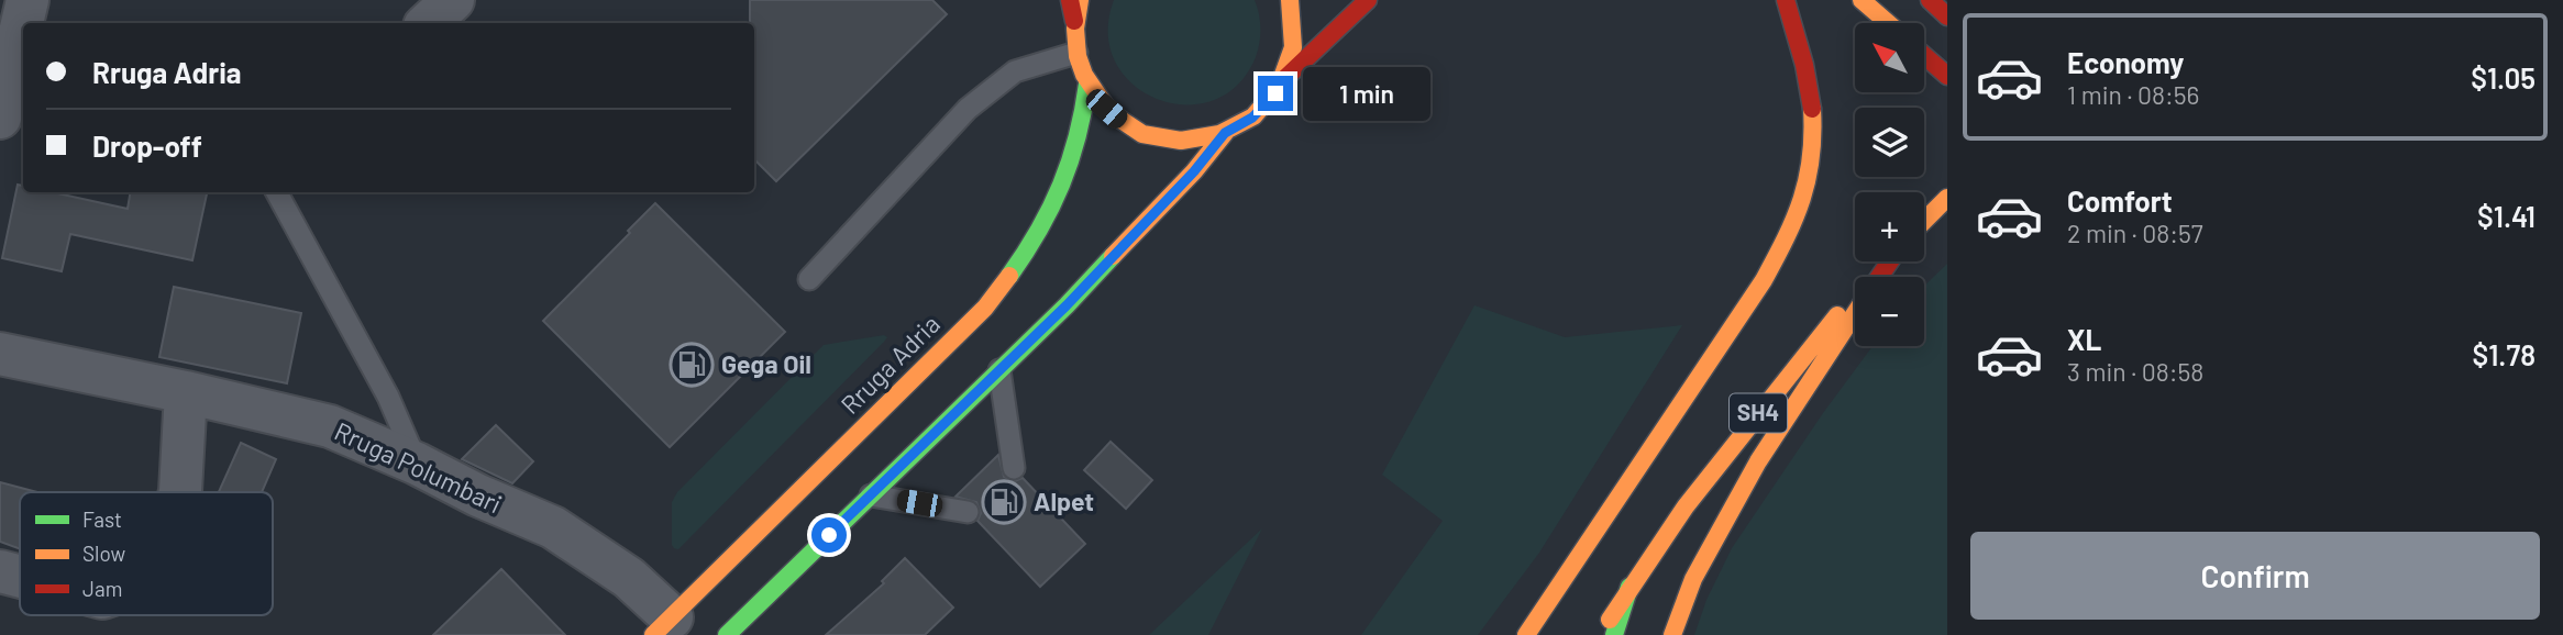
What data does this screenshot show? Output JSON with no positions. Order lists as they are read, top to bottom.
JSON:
{
  "streets": {
    "main road": ["Rruga Adria", "SH4"],
    "street": ["Rruga Polumbari"]
  },
  "crossings": [
    ["Rruga Adria", "Rruga Polumbari"]
  ],
  "places": {
    "fuel station": ["Gega Oil", "Alpet"]
  },
  "legend": ["Fast", "Slow", "Jam"],
  "north": "top left",
  "page": {
    "list": [
      {
        "name": "Economy",
        "note": "1 min · 08:56",
        "value": "$1.05"
      },
      {
        "name": "Comfort",
        "note": "2 min · 08:57",
        "value": "$1.41"
      },
      {
        "name": "XL",
        "note": "3 min · 08:58",
        "value": "$1.78"
      }
    ],
    "map_buttons": ["+", "−"],
    "banner": ["Rruga Adria", "Drop-off"],
    "bubble": "1 min",
    "buttons": "Confirm"
  }
}
